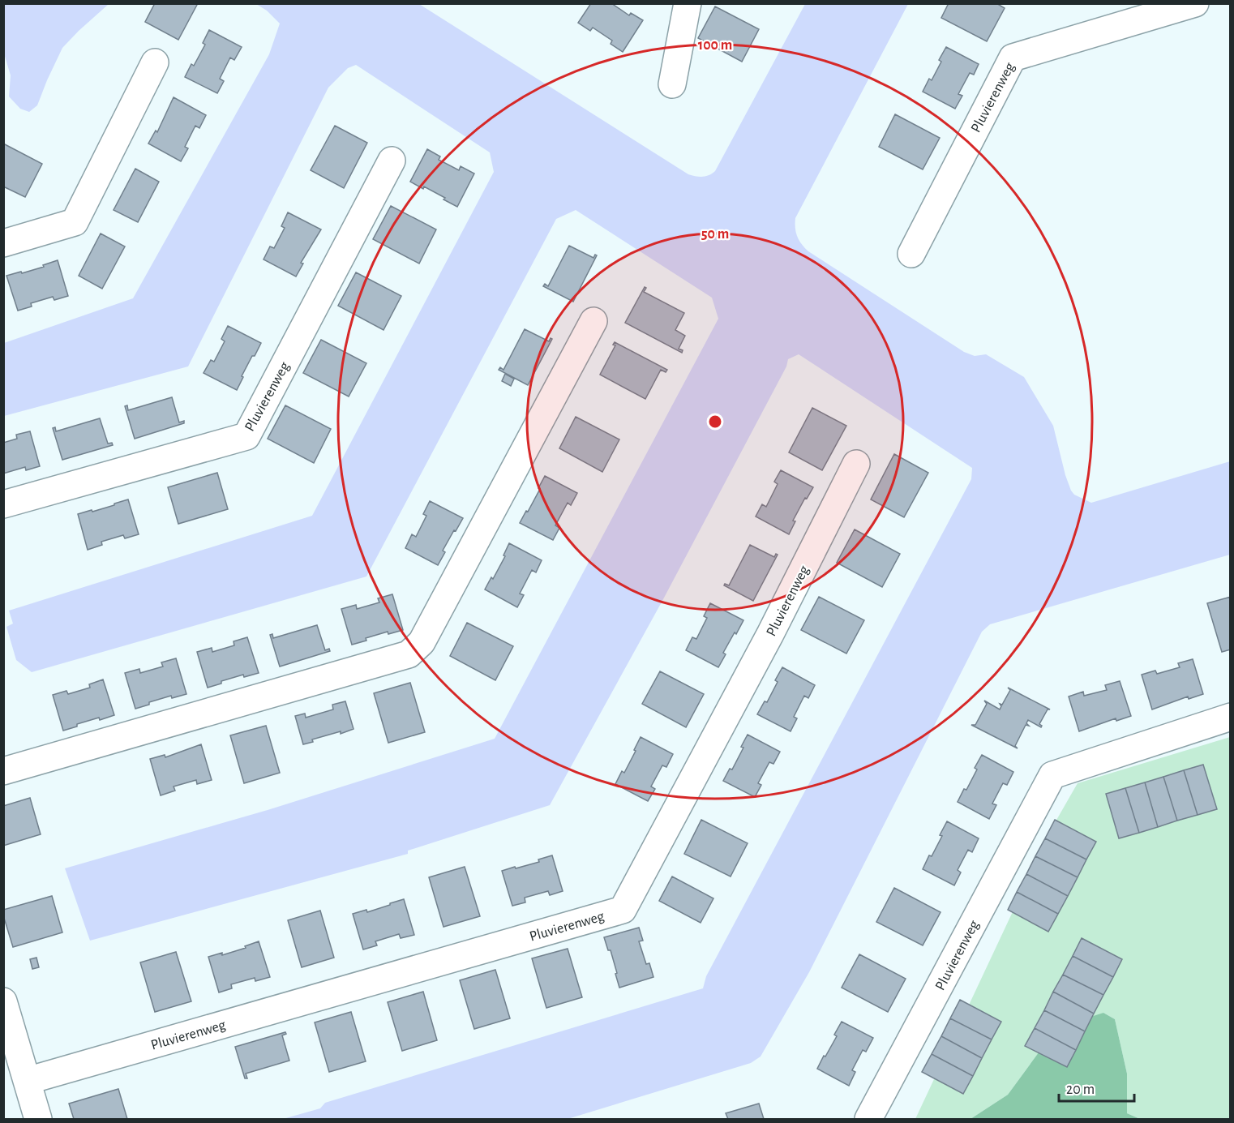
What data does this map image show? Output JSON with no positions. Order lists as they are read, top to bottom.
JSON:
{
  "streets": {
    "street": ["Pluvierenweg"]
  },
  "scale_bar": "20 m",
  "rings": ["100 m", "50 m"]
}
